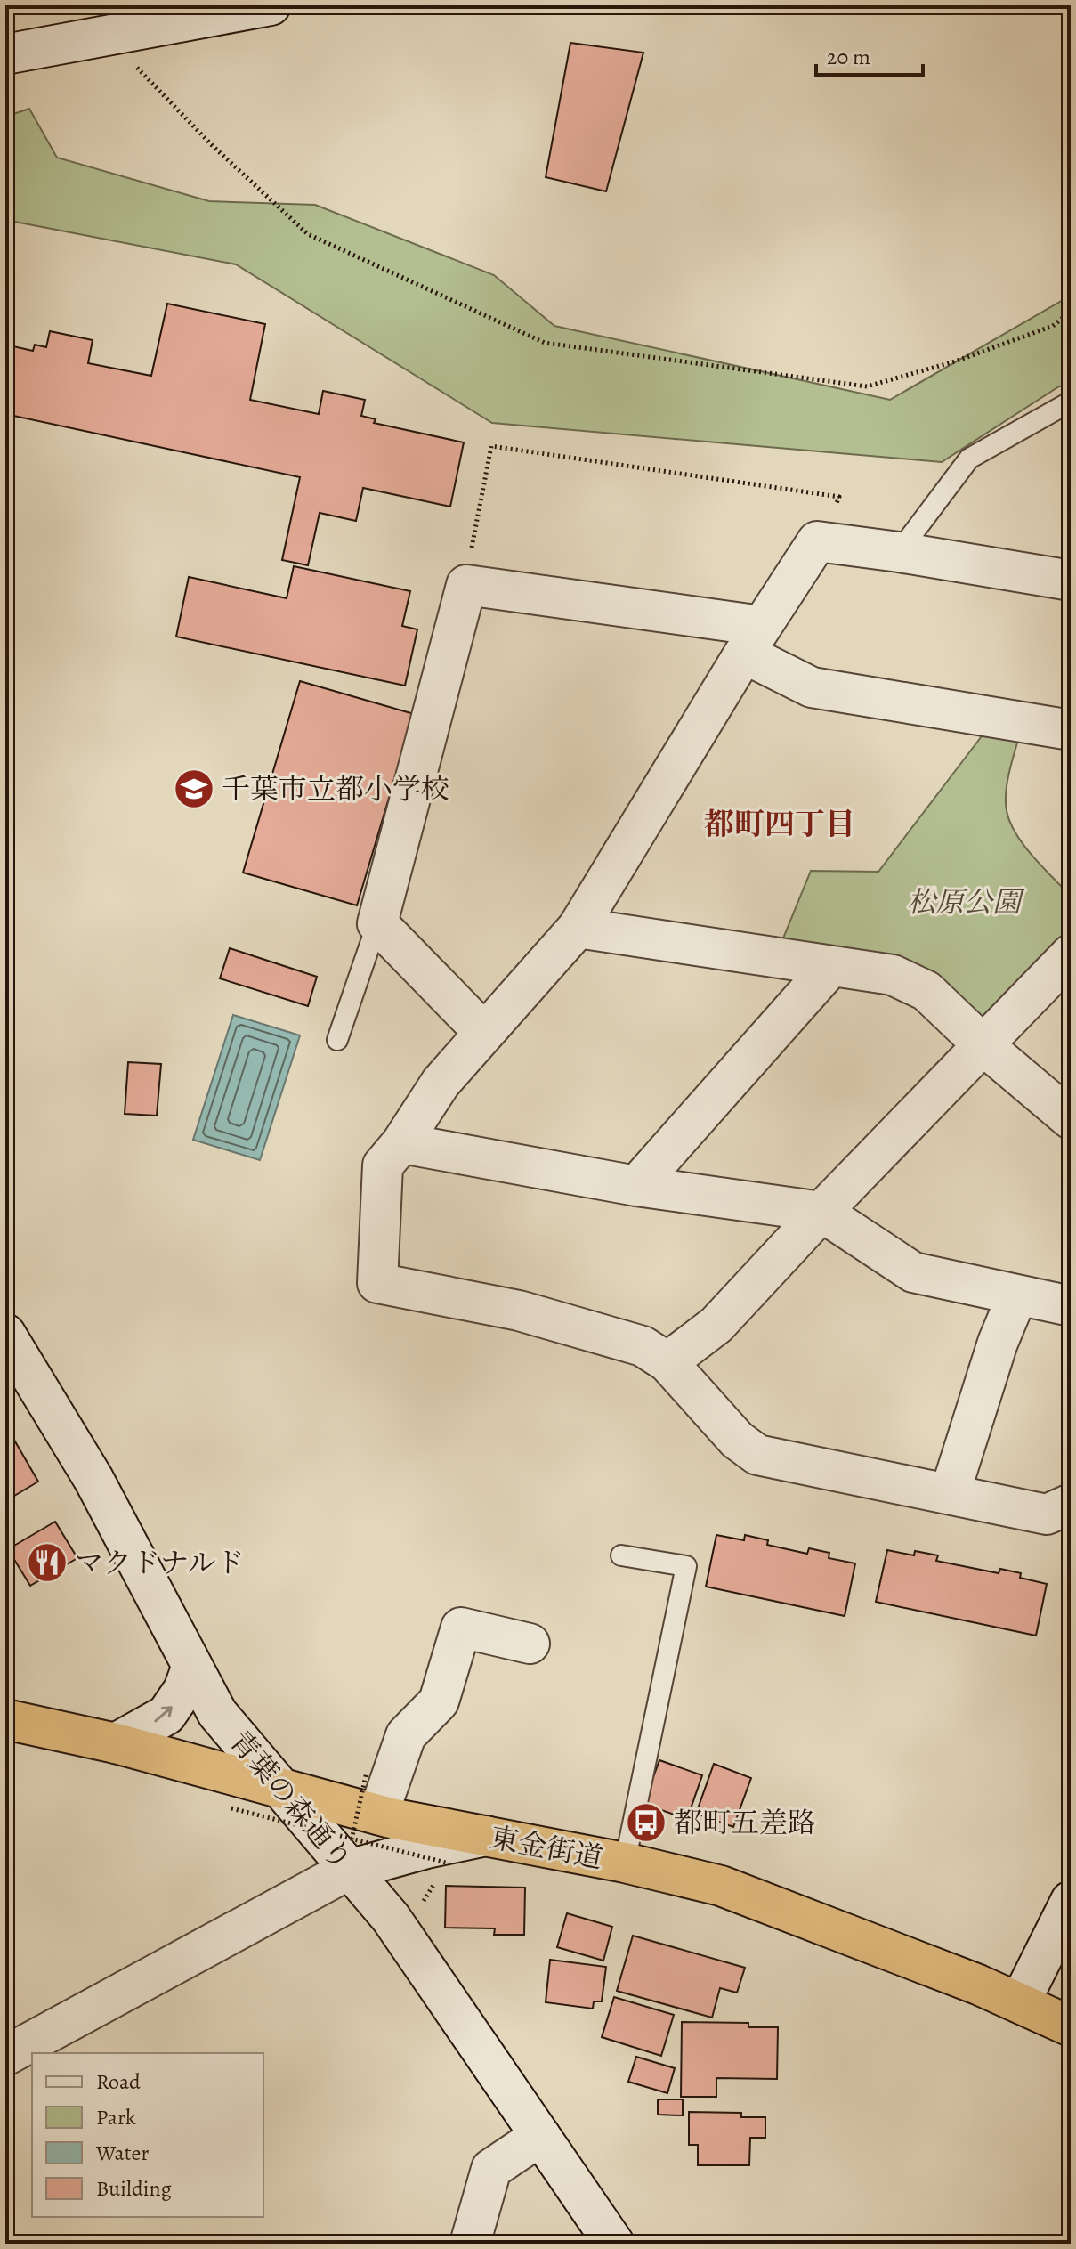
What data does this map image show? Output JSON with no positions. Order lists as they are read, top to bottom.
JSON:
{
  "streets": {
    "highway": ["東金街道"],
    "street": ["青葉の森通り"]
  },
  "crossings": [
    ["青葉の森通り", "東金街道"]
  ],
  "districts": ["都町四丁目"],
  "parks": ["松原公園"],
  "places": {
    "school or university": ["千葉市立都小学校"],
    "restaurant": ["マクドナルド"],
    "bus stop": ["都町五差路"]
  },
  "legend": [
    "Road",
    "Park",
    "Water",
    "Building"
  ],
  "scale_bar": "20 m"
}
